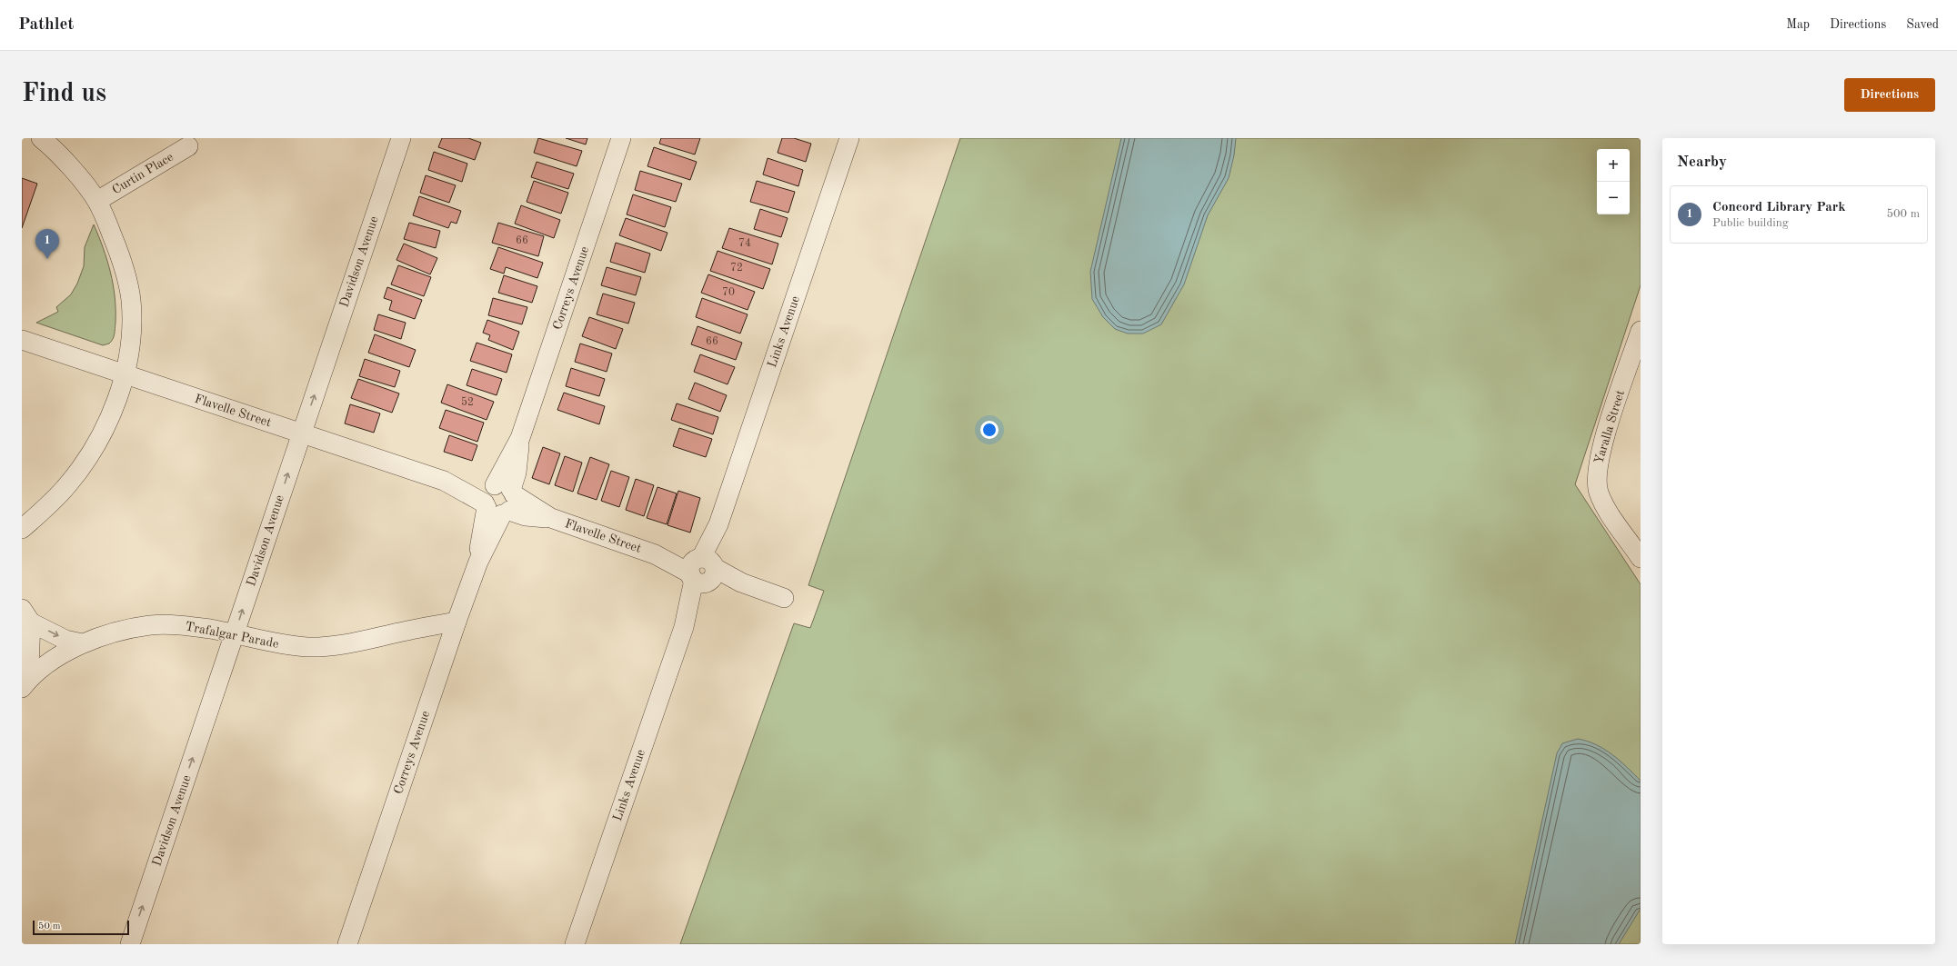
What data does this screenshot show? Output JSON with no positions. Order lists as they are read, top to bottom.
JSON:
{
  "streets": {
    "street": [
      "Curtin Place",
      "Davidson Avenue",
      "Correys Avenue",
      "Links Avenue",
      "Flavelle Street",
      "Yaralla Street",
      "Trafalgar Parade"
    ]
  },
  "crossings": [
    ["Davidson Avenue", "Flavelle Street"],
    ["Davidson Avenue", "Trafalgar Parade"],
    ["Correys Avenue", "Flavelle Street"],
    ["Correys Avenue", "Trafalgar Parade"],
    ["Links Avenue", "Flavelle Street"]
  ],
  "house_numbers": [
    "66",
    "74",
    "72",
    "70",
    "66",
    "52"
  ],
  "scale_bar": "50 m",
  "page": {
    "header": "Pathlet",
    "nav": ["Map", "Directions", "Saved"],
    "buttons": "Directions",
    "title": "Find us",
    "heading": "Nearby",
    "map_buttons": ["+", "−"],
    "list": [
      {
        "mark": "1",
        "name": "Concord Library Park",
        "note": "Public building",
        "value": "500 m"
      }
    ],
    "pins": "1",
    "scale": "50 m"
  }
}
